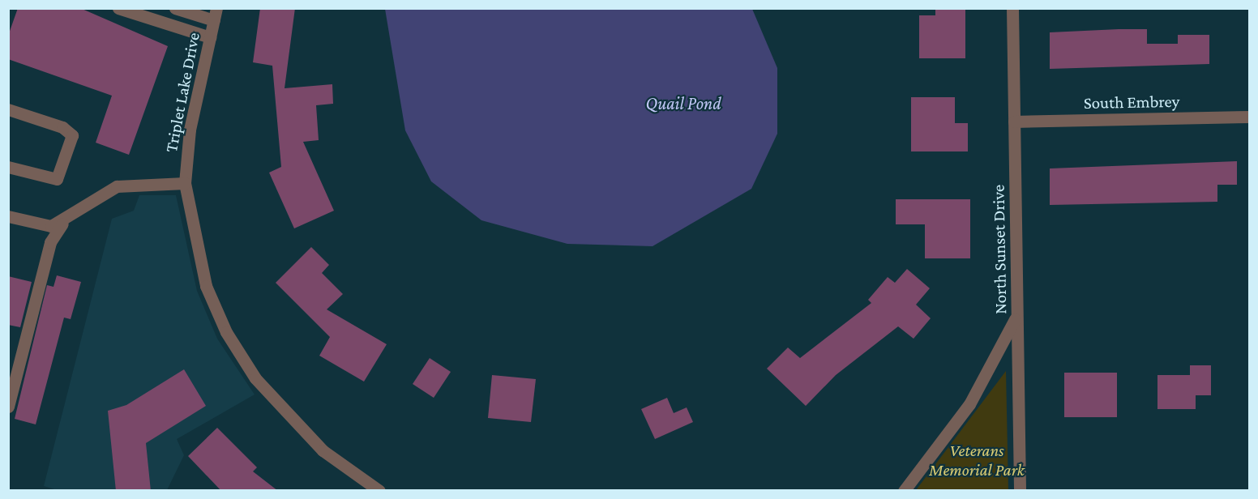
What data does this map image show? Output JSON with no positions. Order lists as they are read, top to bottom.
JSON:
{
  "streets": {
    "street": ["Triplet Lake Drive", "South Embrey", "North Sunset Drive"]
  },
  "crossings": [
    ["South Embrey", "North Sunset Drive"]
  ],
  "water": ["Quail Pond"],
  "parks": ["Veterans Memorial Park"]
}
